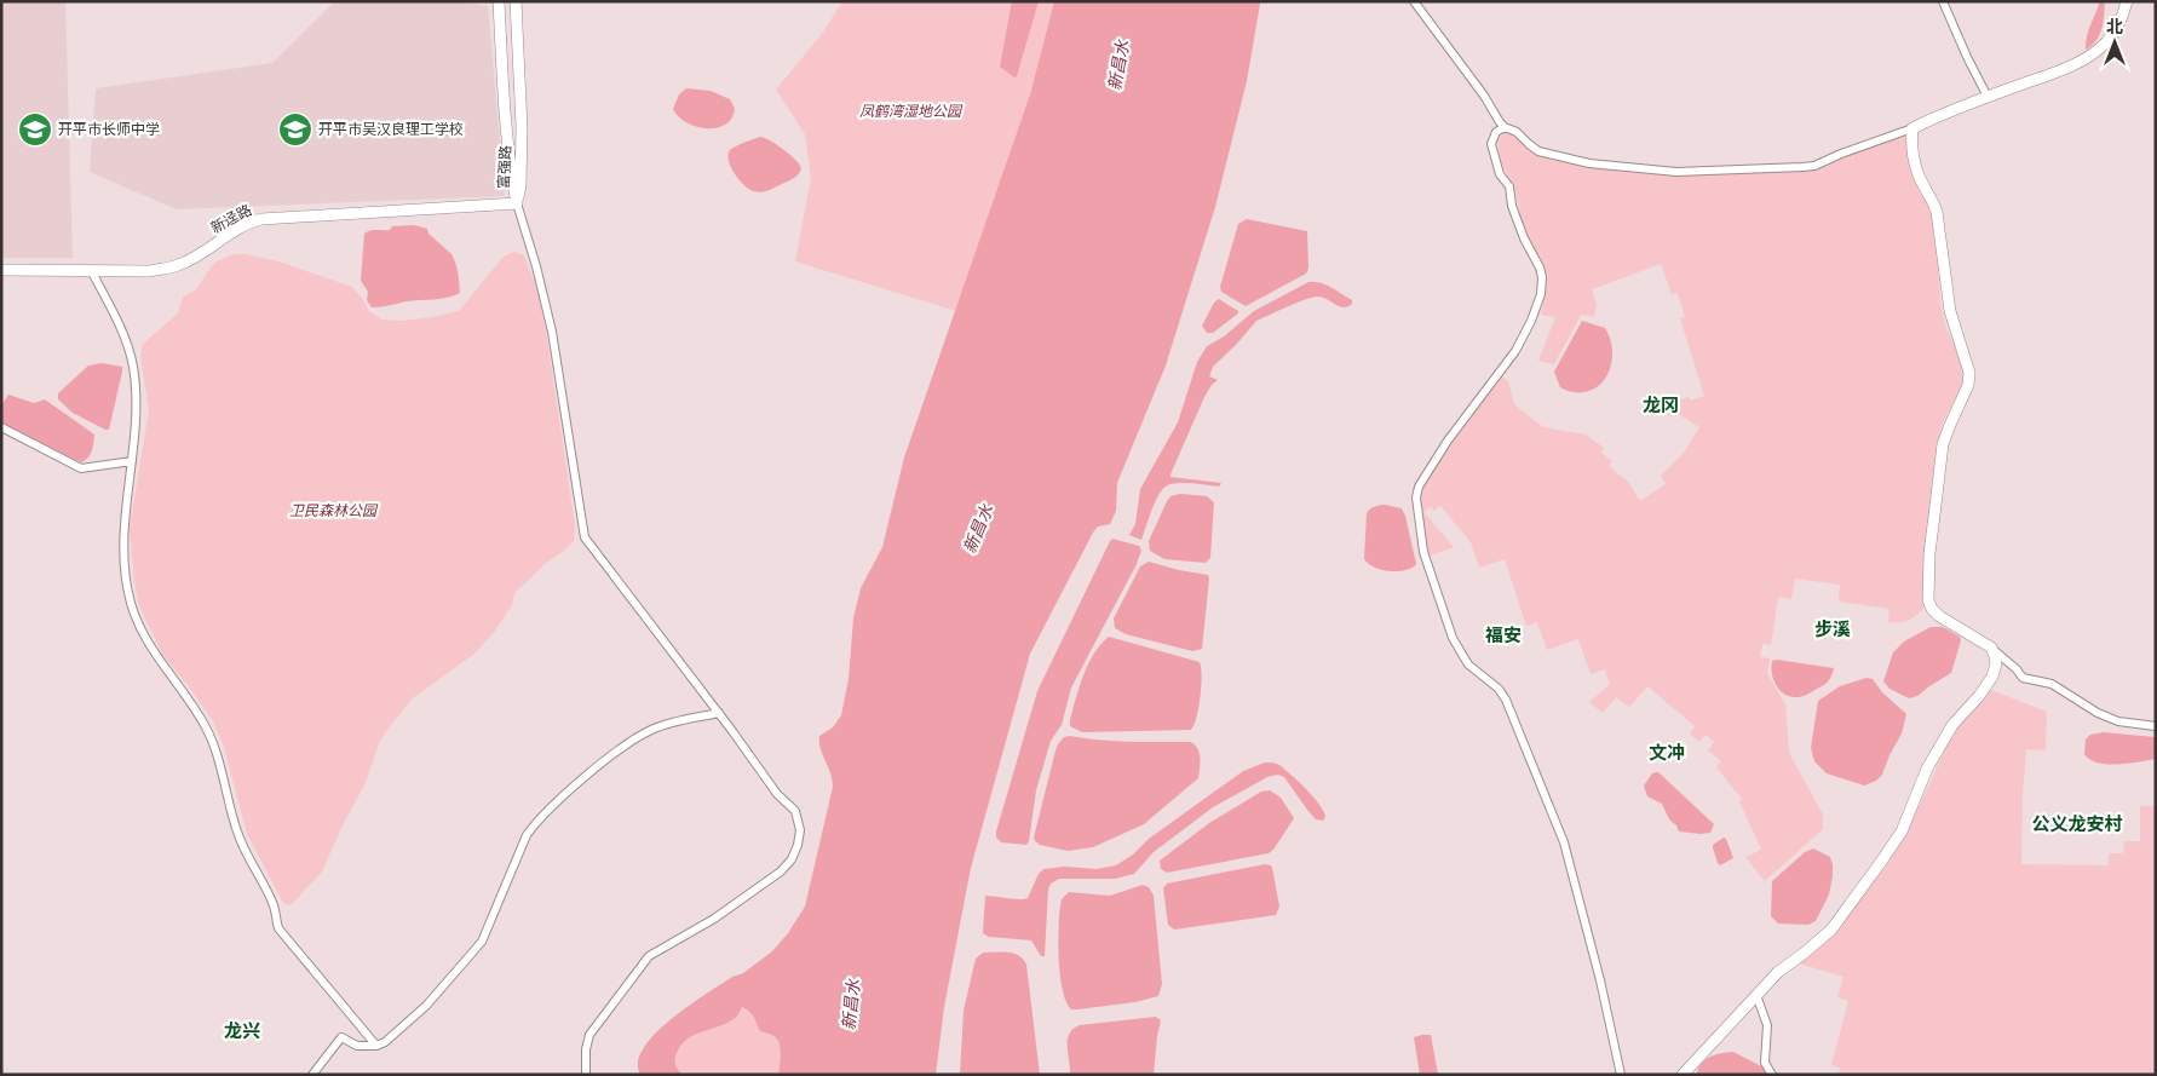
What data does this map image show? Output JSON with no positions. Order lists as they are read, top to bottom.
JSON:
{
  "streets": {
    "street": ["富强路", "新迳路"]
  },
  "crossings": [
    ["富强路", "新迳路"]
  ],
  "districts": [
    "龙冈",
    "步溪",
    "福安",
    "文冲",
    "公义龙安村",
    "龙兴"
  ],
  "water": ["新昌水"],
  "parks": ["凤鹤湾湿地公园", "卫民森林公园"],
  "places": {
    "school or university": ["开平市长师中学", "开平市吴汉良理工学校"]
  },
  "north": "top"
}
